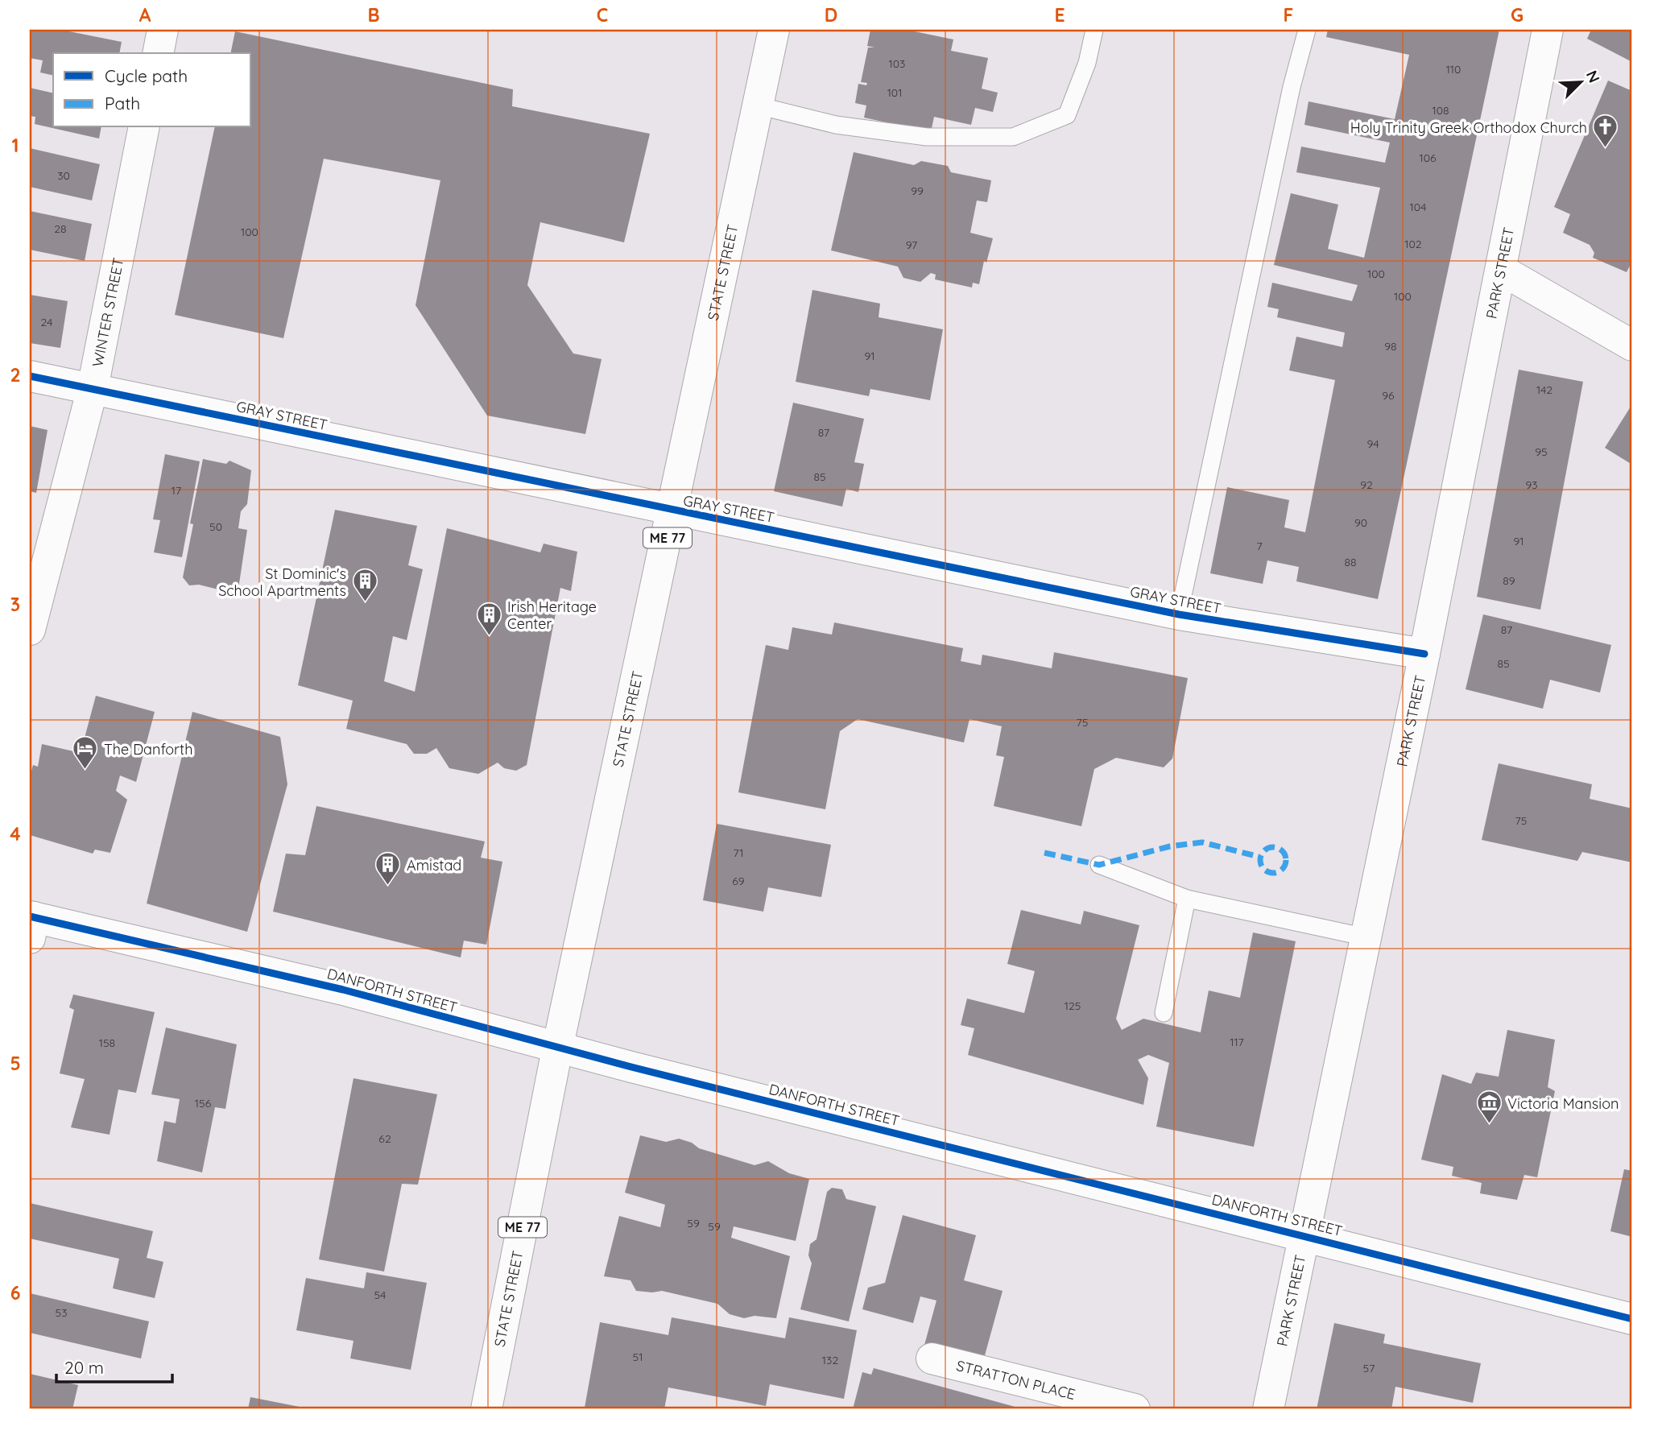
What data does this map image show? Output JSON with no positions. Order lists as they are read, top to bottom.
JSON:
{
  "streets": {
    "street": [
      "STATE STREET",
      "PARK STREET",
      "WINTER STREET",
      "GRAY STREET",
      "ME 77",
      "DANFORTH STREET",
      "STRATTON PLACE"
    ]
  },
  "crossings": [
    ["STATE STREET", "GRAY STREET"],
    ["STATE STREET", "DANFORTH STREET"],
    ["PARK STREET", "GRAY STREET"],
    ["PARK STREET", "DANFORTH STREET"],
    ["WINTER STREET", "GRAY STREET"]
  ],
  "places": {
    "church": ["Holy Trinity Greek Orthodox Church"],
    "building": ["St Dominic's School Apartments", "Irish Heritage Center", "Amistad"],
    "hotel": ["The Danforth"],
    "museum": ["Victoria Mansion"]
  },
  "house_numbers": [
    "103",
    "110",
    "101",
    "108",
    "106",
    "30",
    "99",
    "104",
    "28",
    "100",
    "102",
    "97",
    "100",
    "100",
    "24",
    "98",
    "91",
    "142",
    "96",
    "87",
    "94",
    "95",
    "85",
    "92",
    "93",
    "17",
    "90",
    "50",
    "91",
    "7",
    "88",
    "89",
    "87",
    "85",
    "75",
    "75",
    "71",
    "69",
    "125",
    "117",
    "158",
    "156",
    "62",
    "59",
    "59",
    "54",
    "53",
    "51",
    "132",
    "57"
  ],
  "legend": ["Cycle path", "Path"],
  "scale_bar": "20 m",
  "north": "top right",
  "grid": {
    "columns": [
      "A",
      "B",
      "C",
      "D",
      "E",
      "F",
      "G"
    ],
    "rows": [
      "1",
      "2",
      "3",
      "4",
      "5",
      "6"
    ]
  }
}
